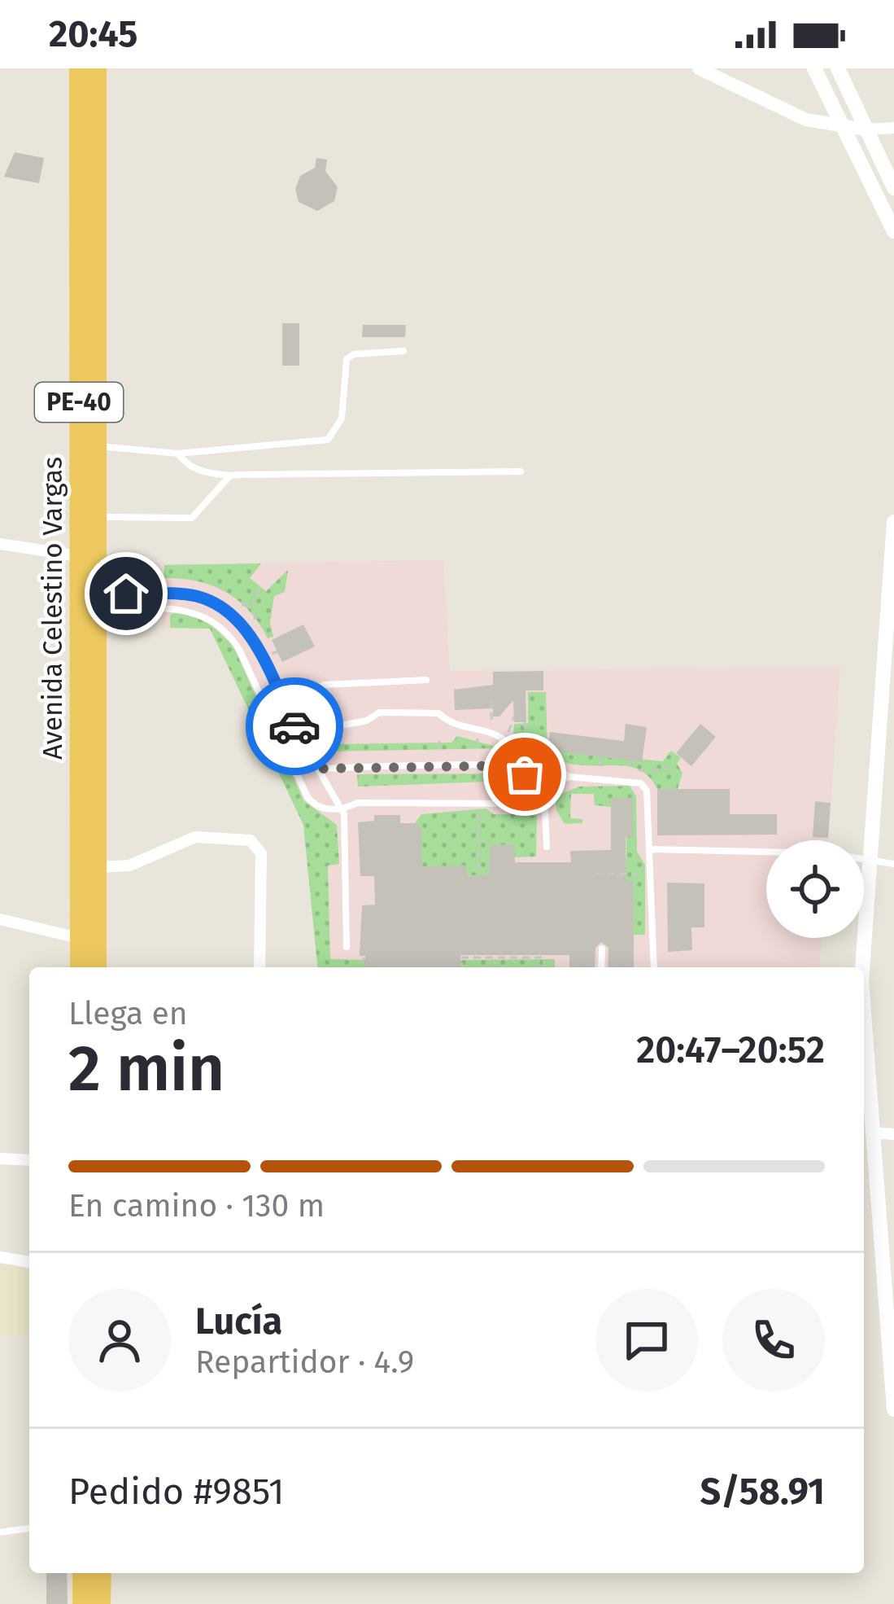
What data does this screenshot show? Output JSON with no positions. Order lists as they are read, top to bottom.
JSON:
{
  "streets": {
    "highway": ["PE-40", "Avenida Celestino Vargas"]
  },
  "page": {
    "status": "20:45",
    "heading": ["2 min", "Llega en", "20:47–20:52"],
    "panel": [
      "Lucía",
      "Repartidor · 4.9",
      "Pedido #9851",
      "S/58.91"
    ],
    "bar": "En camino · 130 m"
  }
}
